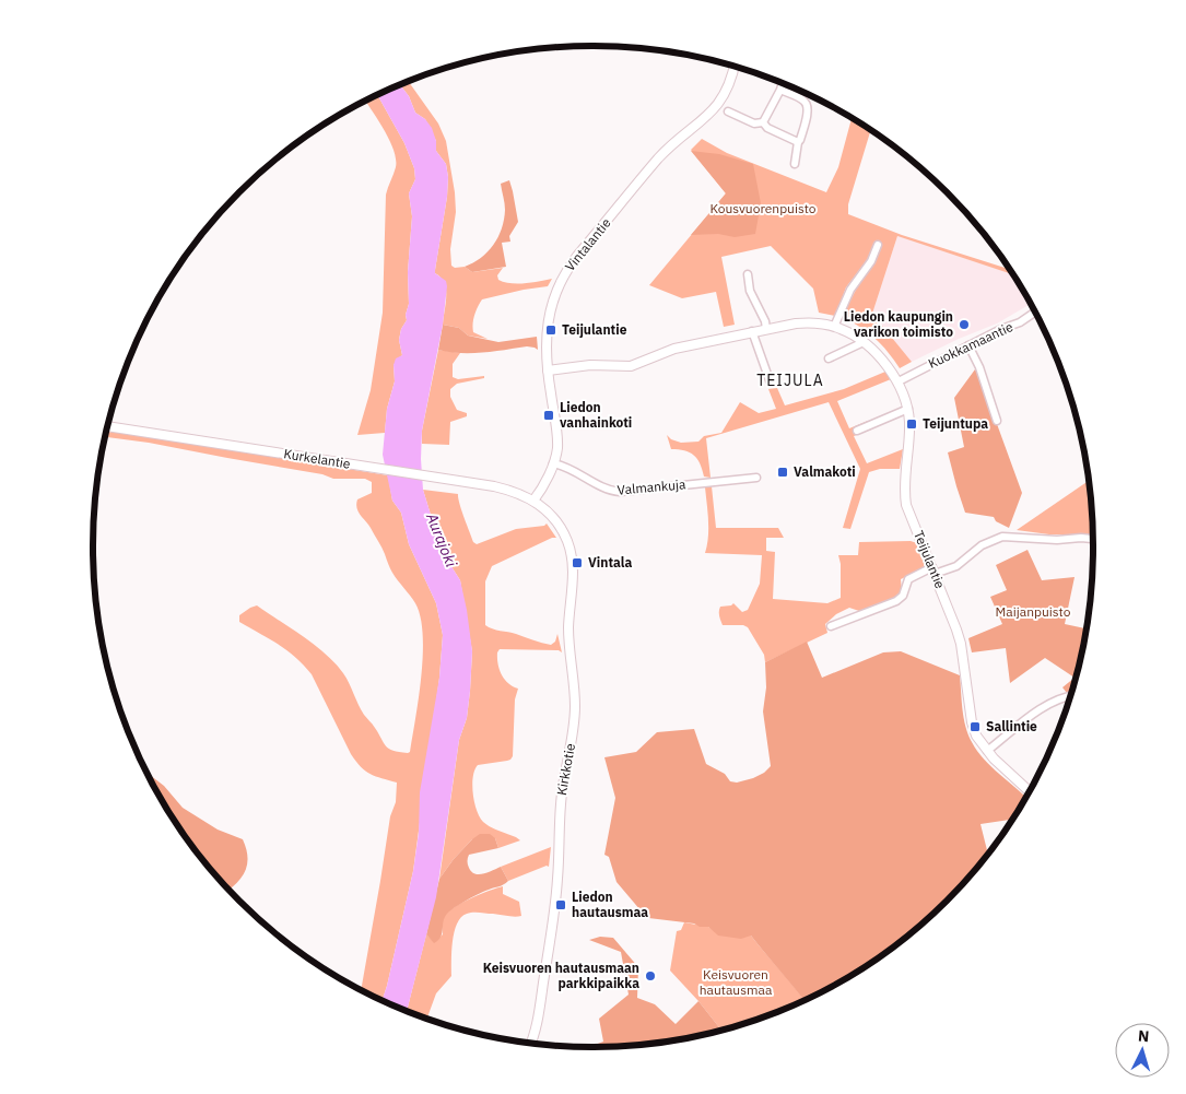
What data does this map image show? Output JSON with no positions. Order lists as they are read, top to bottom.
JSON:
{
  "streets": {
    "street": [
      "Vintalantie",
      "Kuokkamaantie",
      "Kurkelantie",
      "Valmankuja",
      "Teijulantie",
      "Kirkkotie"
    ]
  },
  "crossings": [
    ["Vintalantie", "Kurkelantie"],
    ["Vintalantie", "Valmankuja"],
    ["Vintalantie", "Teijulantie"],
    ["Vintalantie", "Kirkkotie"],
    ["Kuokkamaantie", "Teijulantie"],
    ["Kurkelantie", "Kirkkotie"]
  ],
  "districts": ["TEIJULA"],
  "water": ["Aurajoki"],
  "parks": ["Kousvuorenpuisto", "Maijanpuisto", "Keisvuoren hautausmaa"],
  "places": {
    "other": ["Liedon kaupungin varikon toimisto", "Keisvuoren hautausmaan parkkipaikka"],
    "transit": [
      "Teijulantie",
      "Liedon vanhainkoti",
      "Teijuntupa",
      "Valmakoti",
      "Vintala",
      "Sallintie",
      "Liedon hautausmaa"
    ]
  },
  "north": "top"
}
